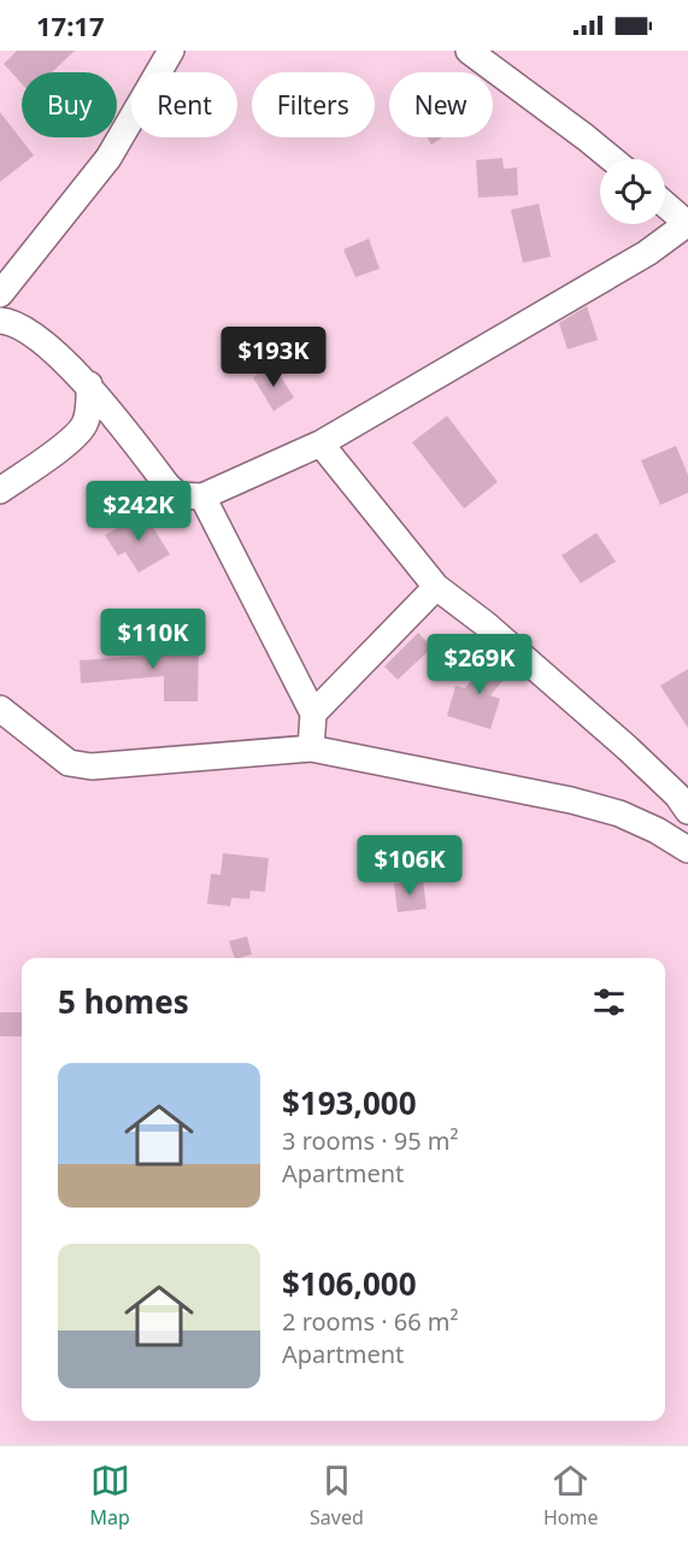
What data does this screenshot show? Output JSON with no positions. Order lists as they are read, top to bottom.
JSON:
{
  "page": {
    "status": "17:17",
    "chip": [
      "Buy",
      "Rent",
      "Filters",
      "New"
    ],
    "price": [
      "$193K",
      "$242K",
      "$110K",
      "$269K",
      "$106K"
    ],
    "heading": "5 homes",
    "list": [
      {
        "name": "$193,000",
        "note": "3 rooms · 95 m² · Apartment"
      },
      {
        "name": "$106,000",
        "note": "2 rooms · 66 m² · Apartment"
      }
    ],
    "tabs": ["Map", "Saved", "Home"]
  }
}
